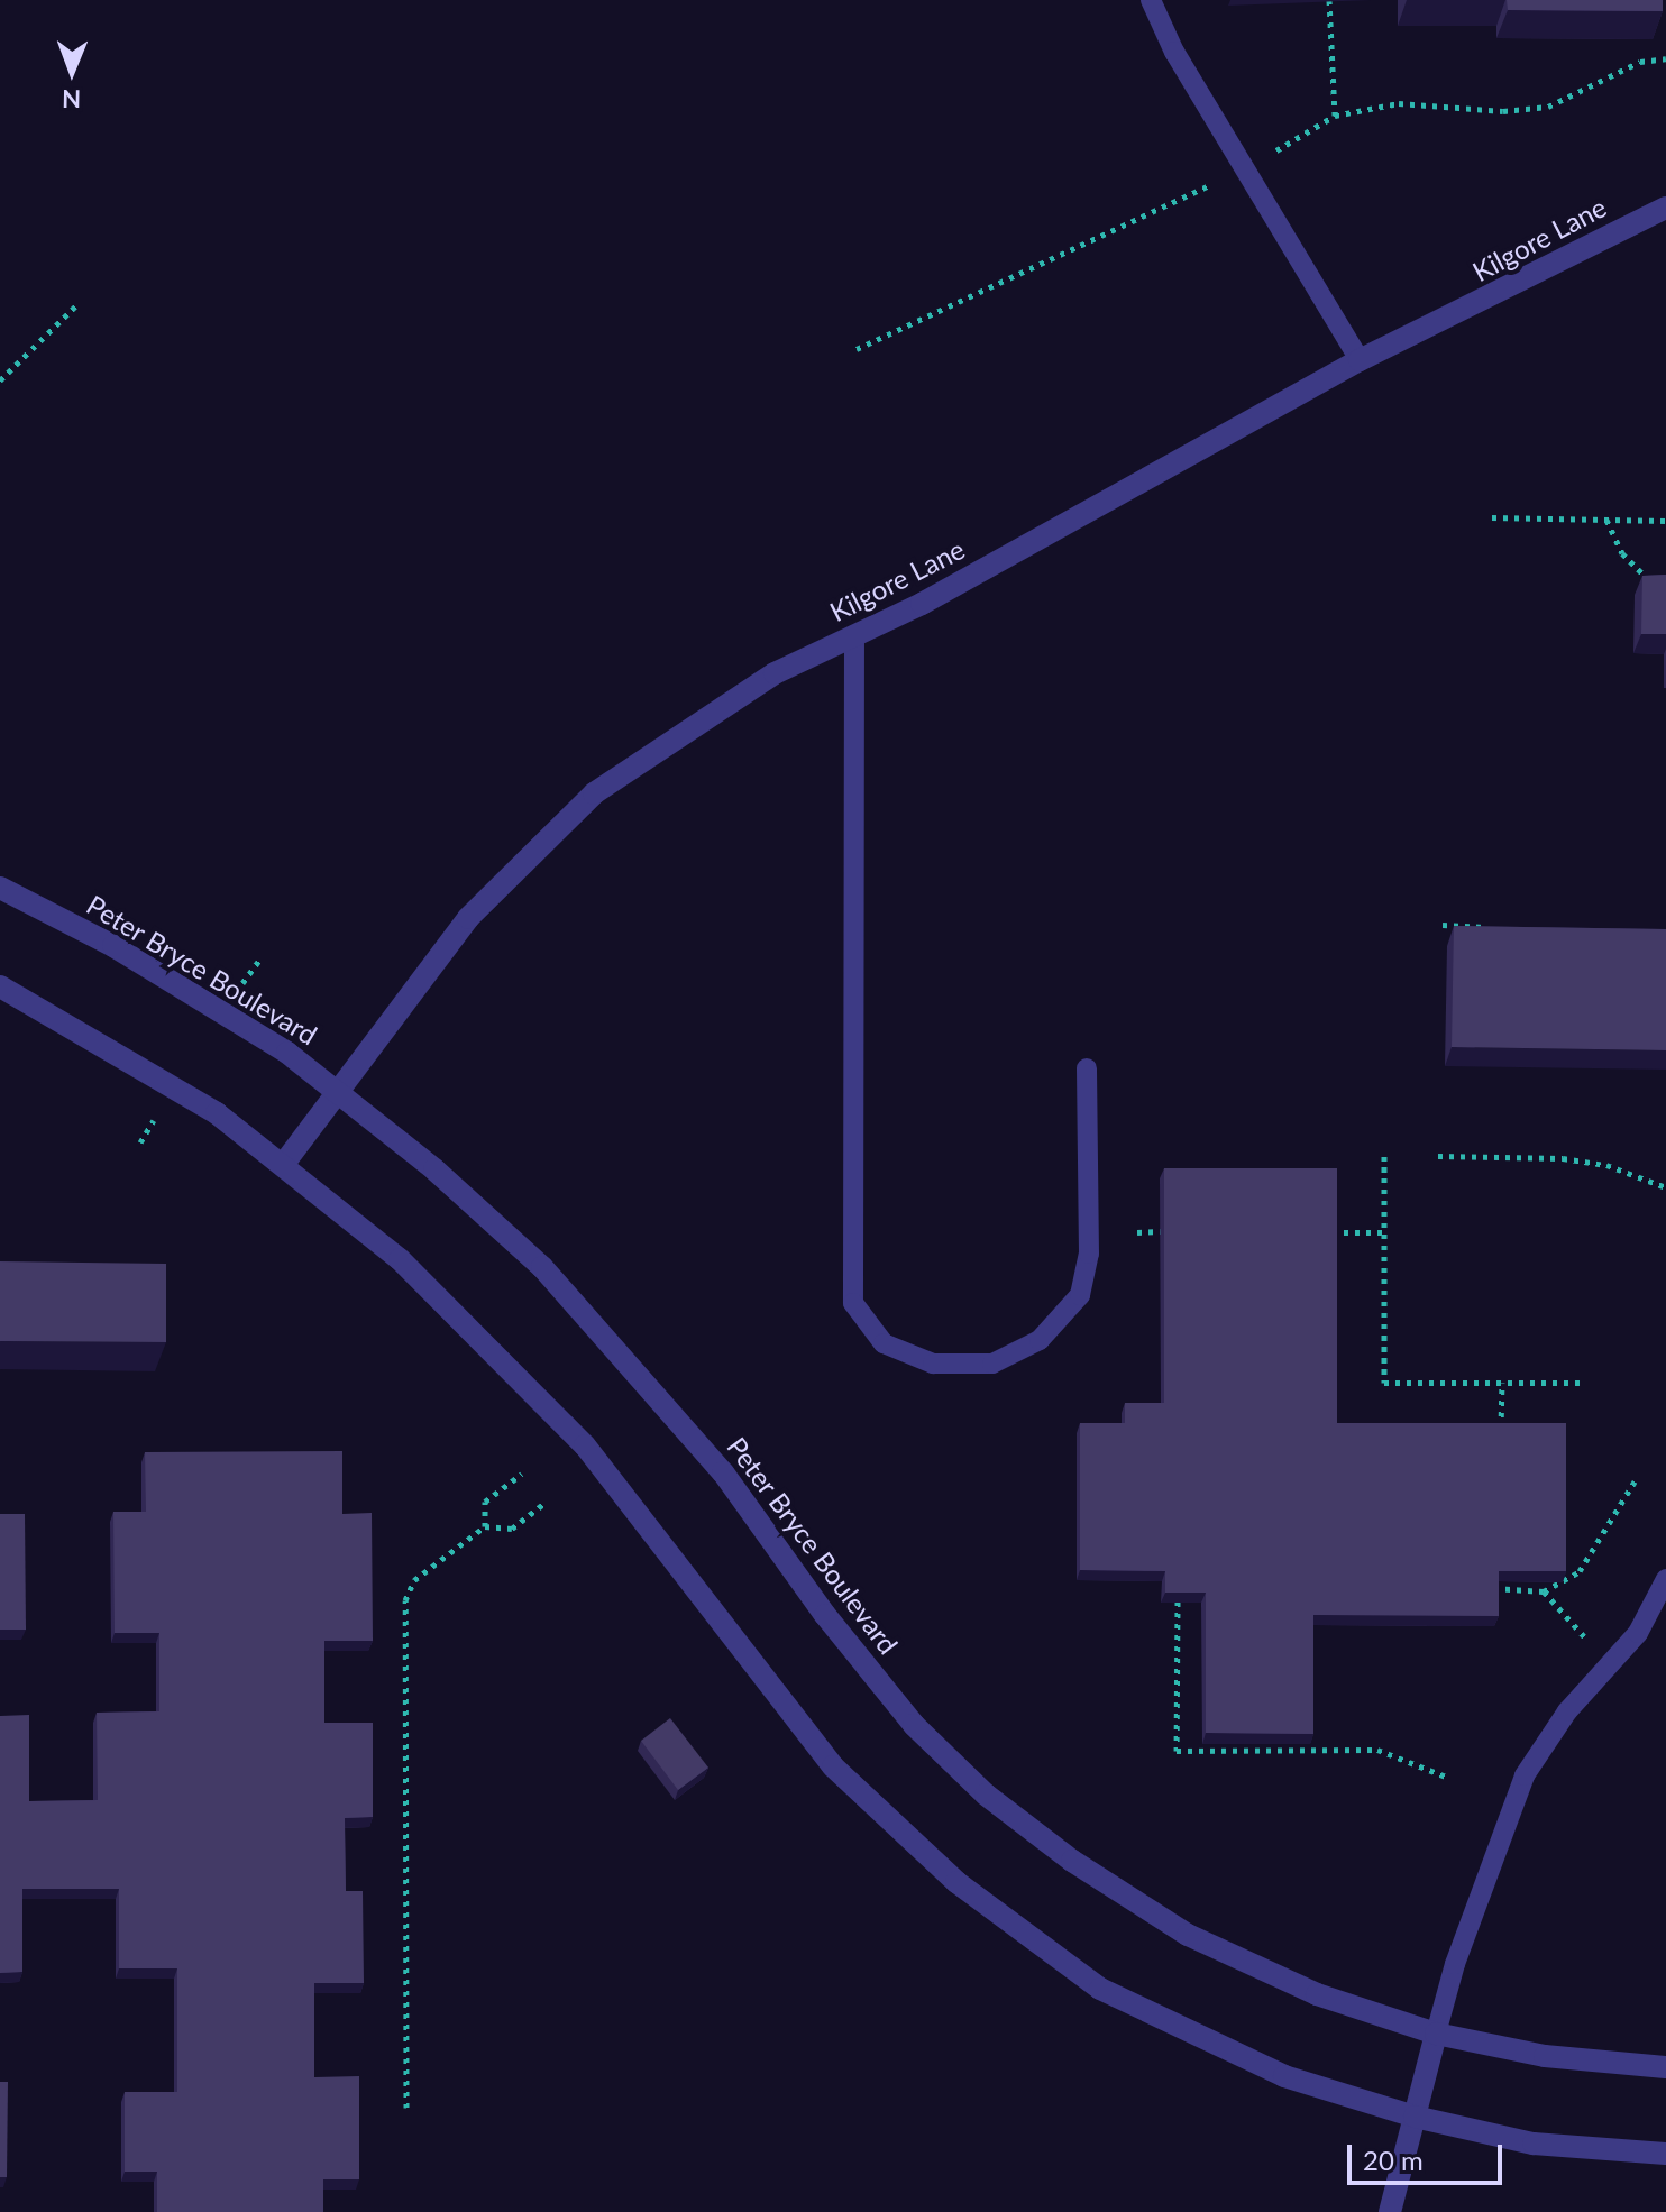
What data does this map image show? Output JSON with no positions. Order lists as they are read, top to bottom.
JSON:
{
  "streets": {
    "street": ["Kilgore Lane", "Peter Bryce Boulevard"]
  },
  "crossings": [
    ["Kilgore Lane", "Peter Bryce Boulevard"]
  ],
  "scale_bar": "20 m",
  "north": "bottom"
}
